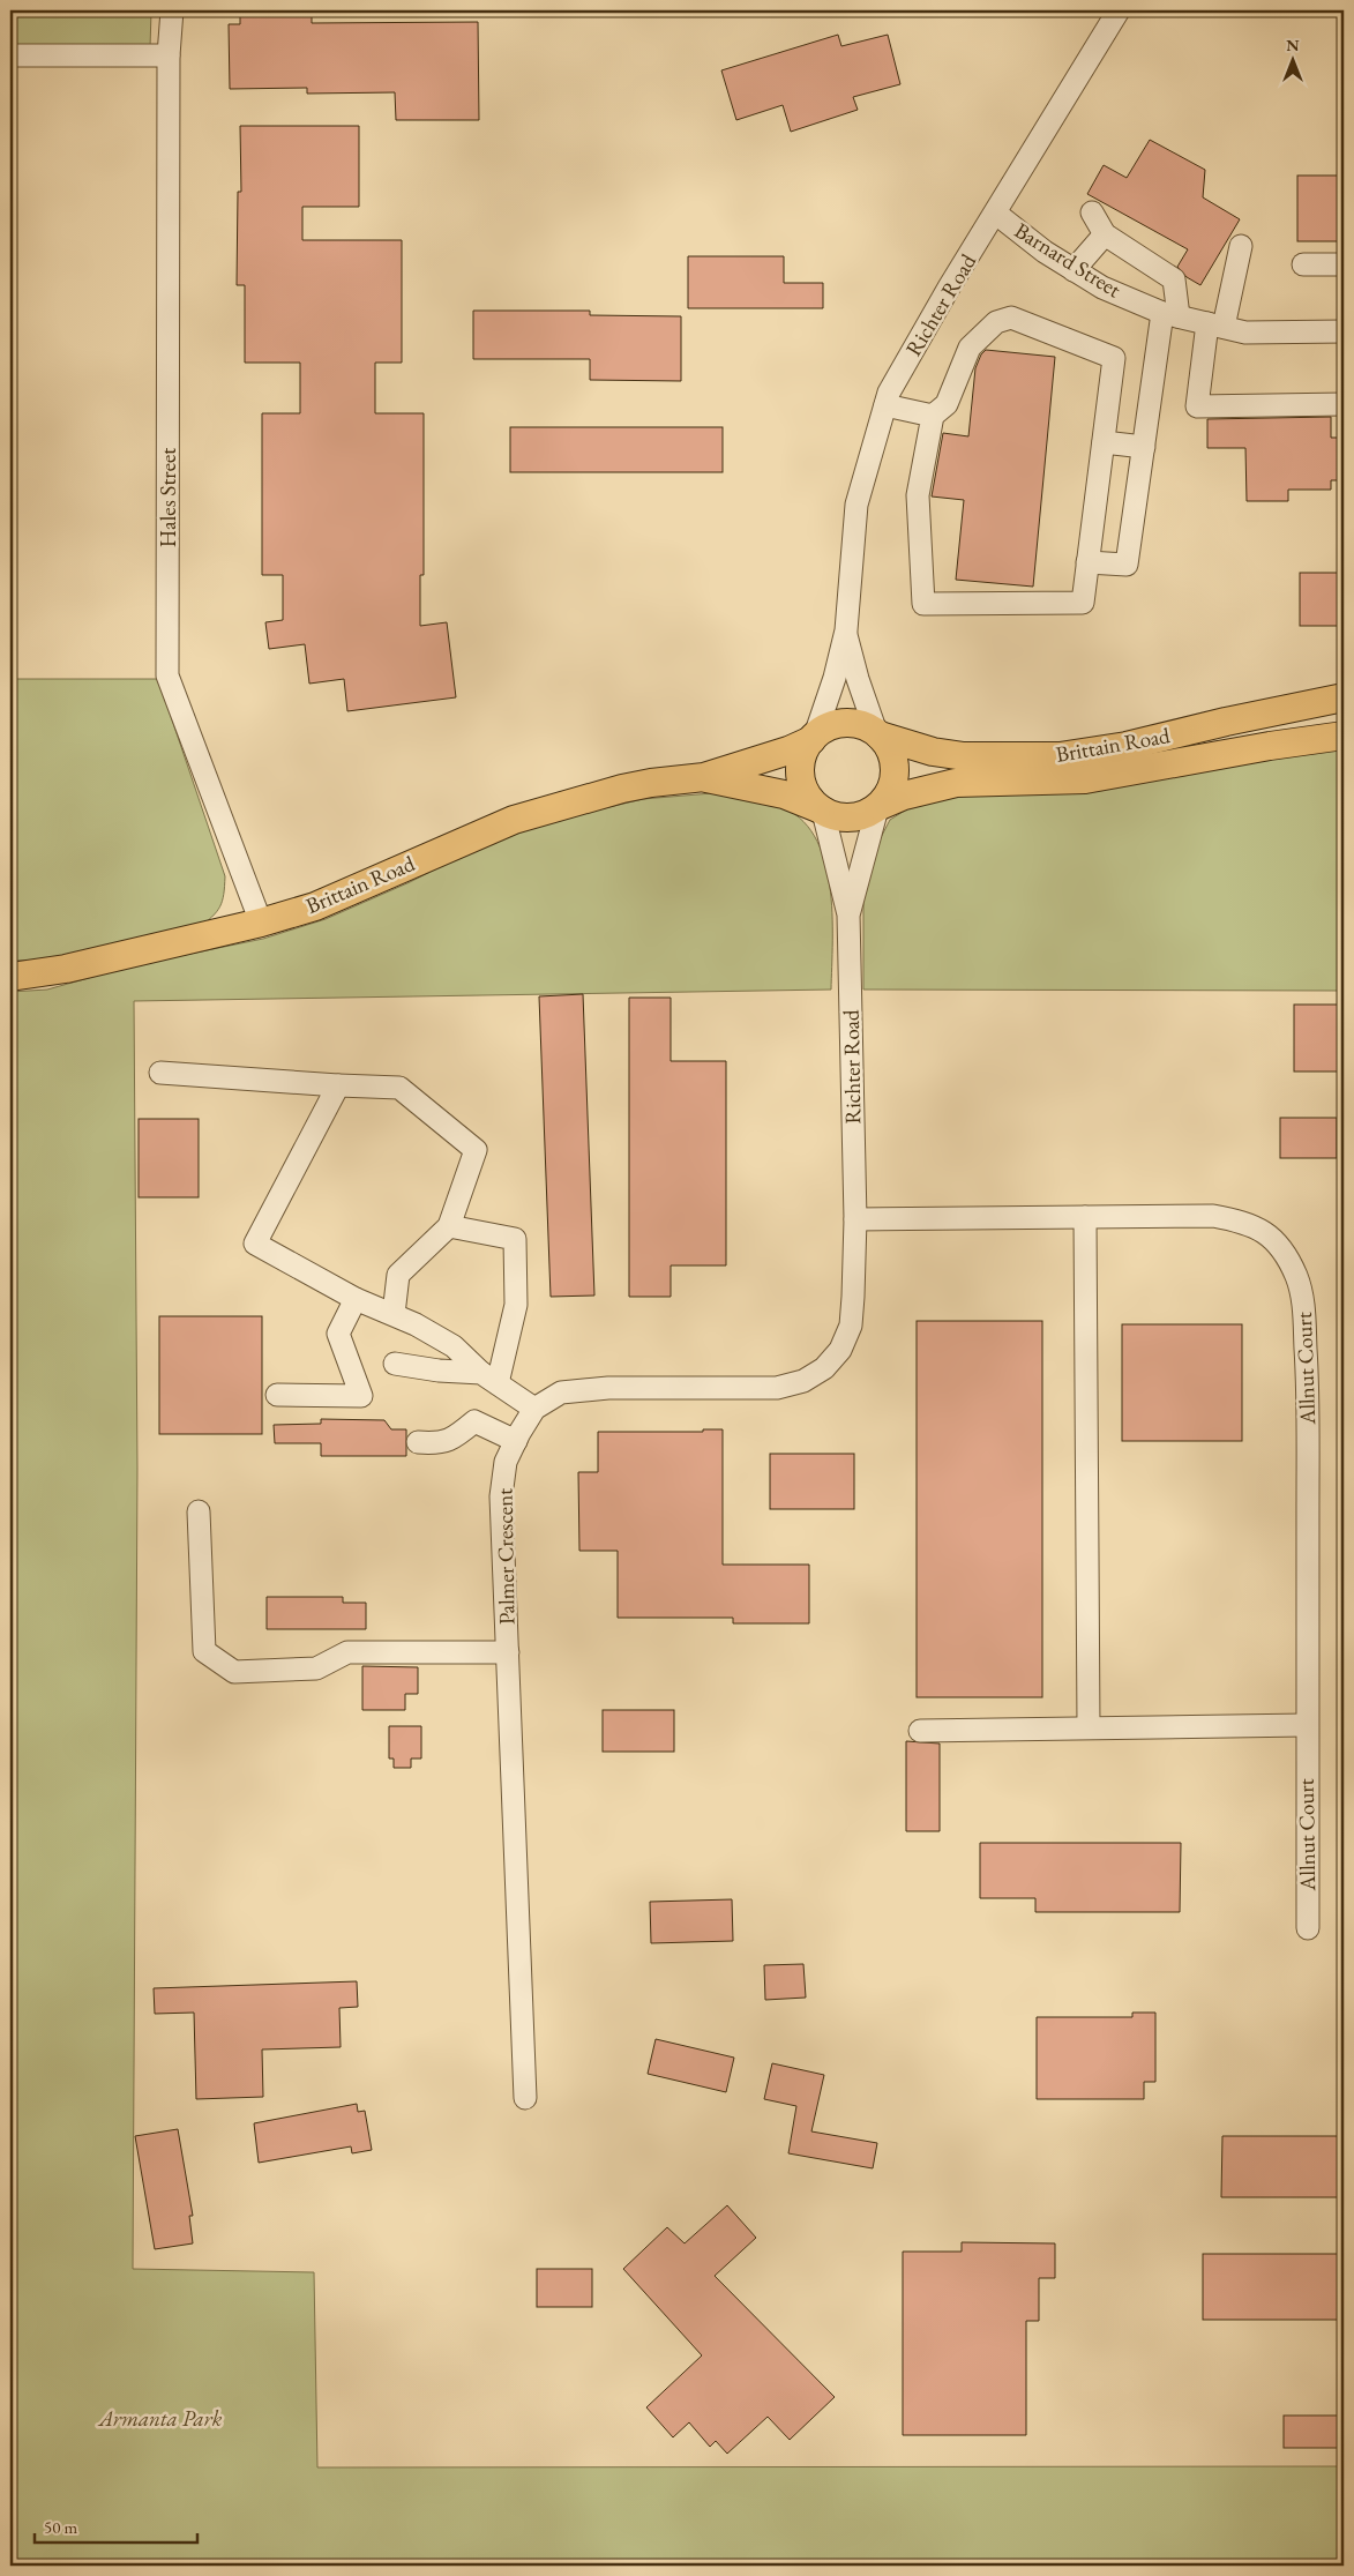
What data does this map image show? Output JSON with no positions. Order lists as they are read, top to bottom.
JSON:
{
  "streets": {
    "main road": ["Brittain Road"],
    "street": [
      "Barnard Street",
      "Richter Road",
      "Hales Street",
      "Allnut Court",
      "Palmer Crescent"
    ]
  },
  "crossings": [
    ["Barnard Street", "Richter Road"],
    ["Richter Road", "Brittain Road"],
    ["Richter Road", "Allnut Court"],
    ["Richter Road", "Palmer Crescent"],
    ["Hales Street", "Brittain Road"],
    ["Allnut Court", "Palmer Crescent"]
  ],
  "parks": ["Armanta Park"],
  "scale_bar": "50 m",
  "north": "top"
}
